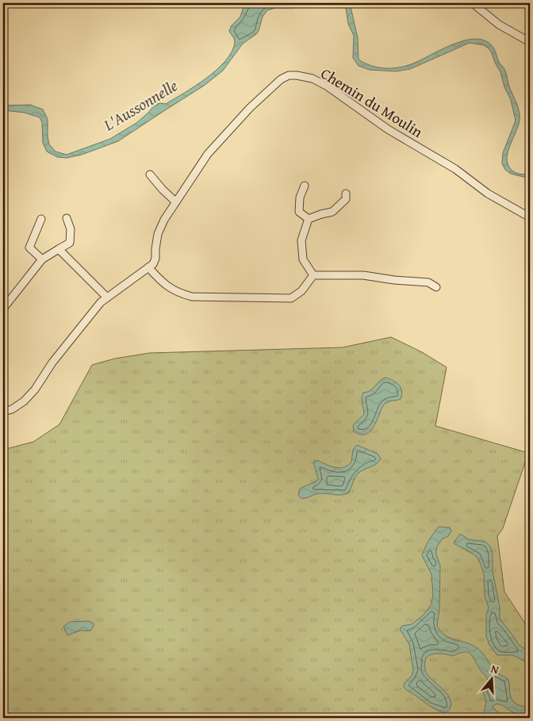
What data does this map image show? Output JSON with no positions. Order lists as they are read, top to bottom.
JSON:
{
  "streets": {
    "street": ["Chemin du Moulin"]
  },
  "water": ["L'Aussonnelle"],
  "north": "top"
}
